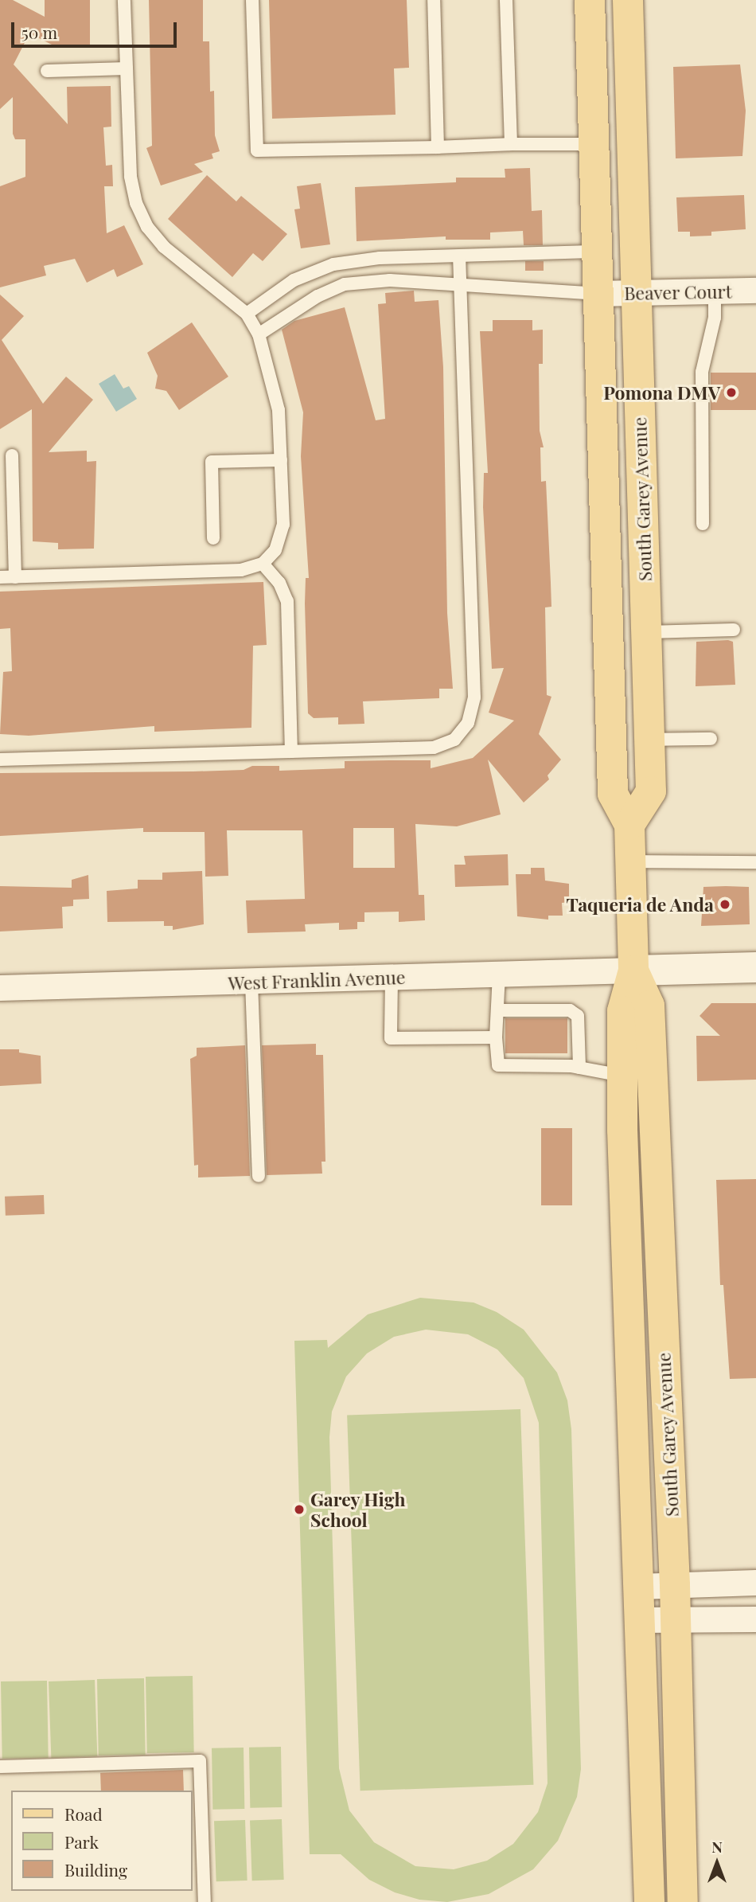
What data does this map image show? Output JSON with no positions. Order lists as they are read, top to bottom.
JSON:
{
  "streets": {
    "main road": ["South Garey Avenue"],
    "street": ["Beaver Court", "West Franklin Avenue"]
  },
  "crossings": [
    ["Beaver Court", "South Garey Avenue"],
    ["South Garey Avenue", "West Franklin Avenue"]
  ],
  "places": ["Pomona DMV", "Taqueria de Anda", "Garey High School"],
  "legend": ["Road", "Park", "Building"],
  "scale_bar": "50 m",
  "north": "top"
}
